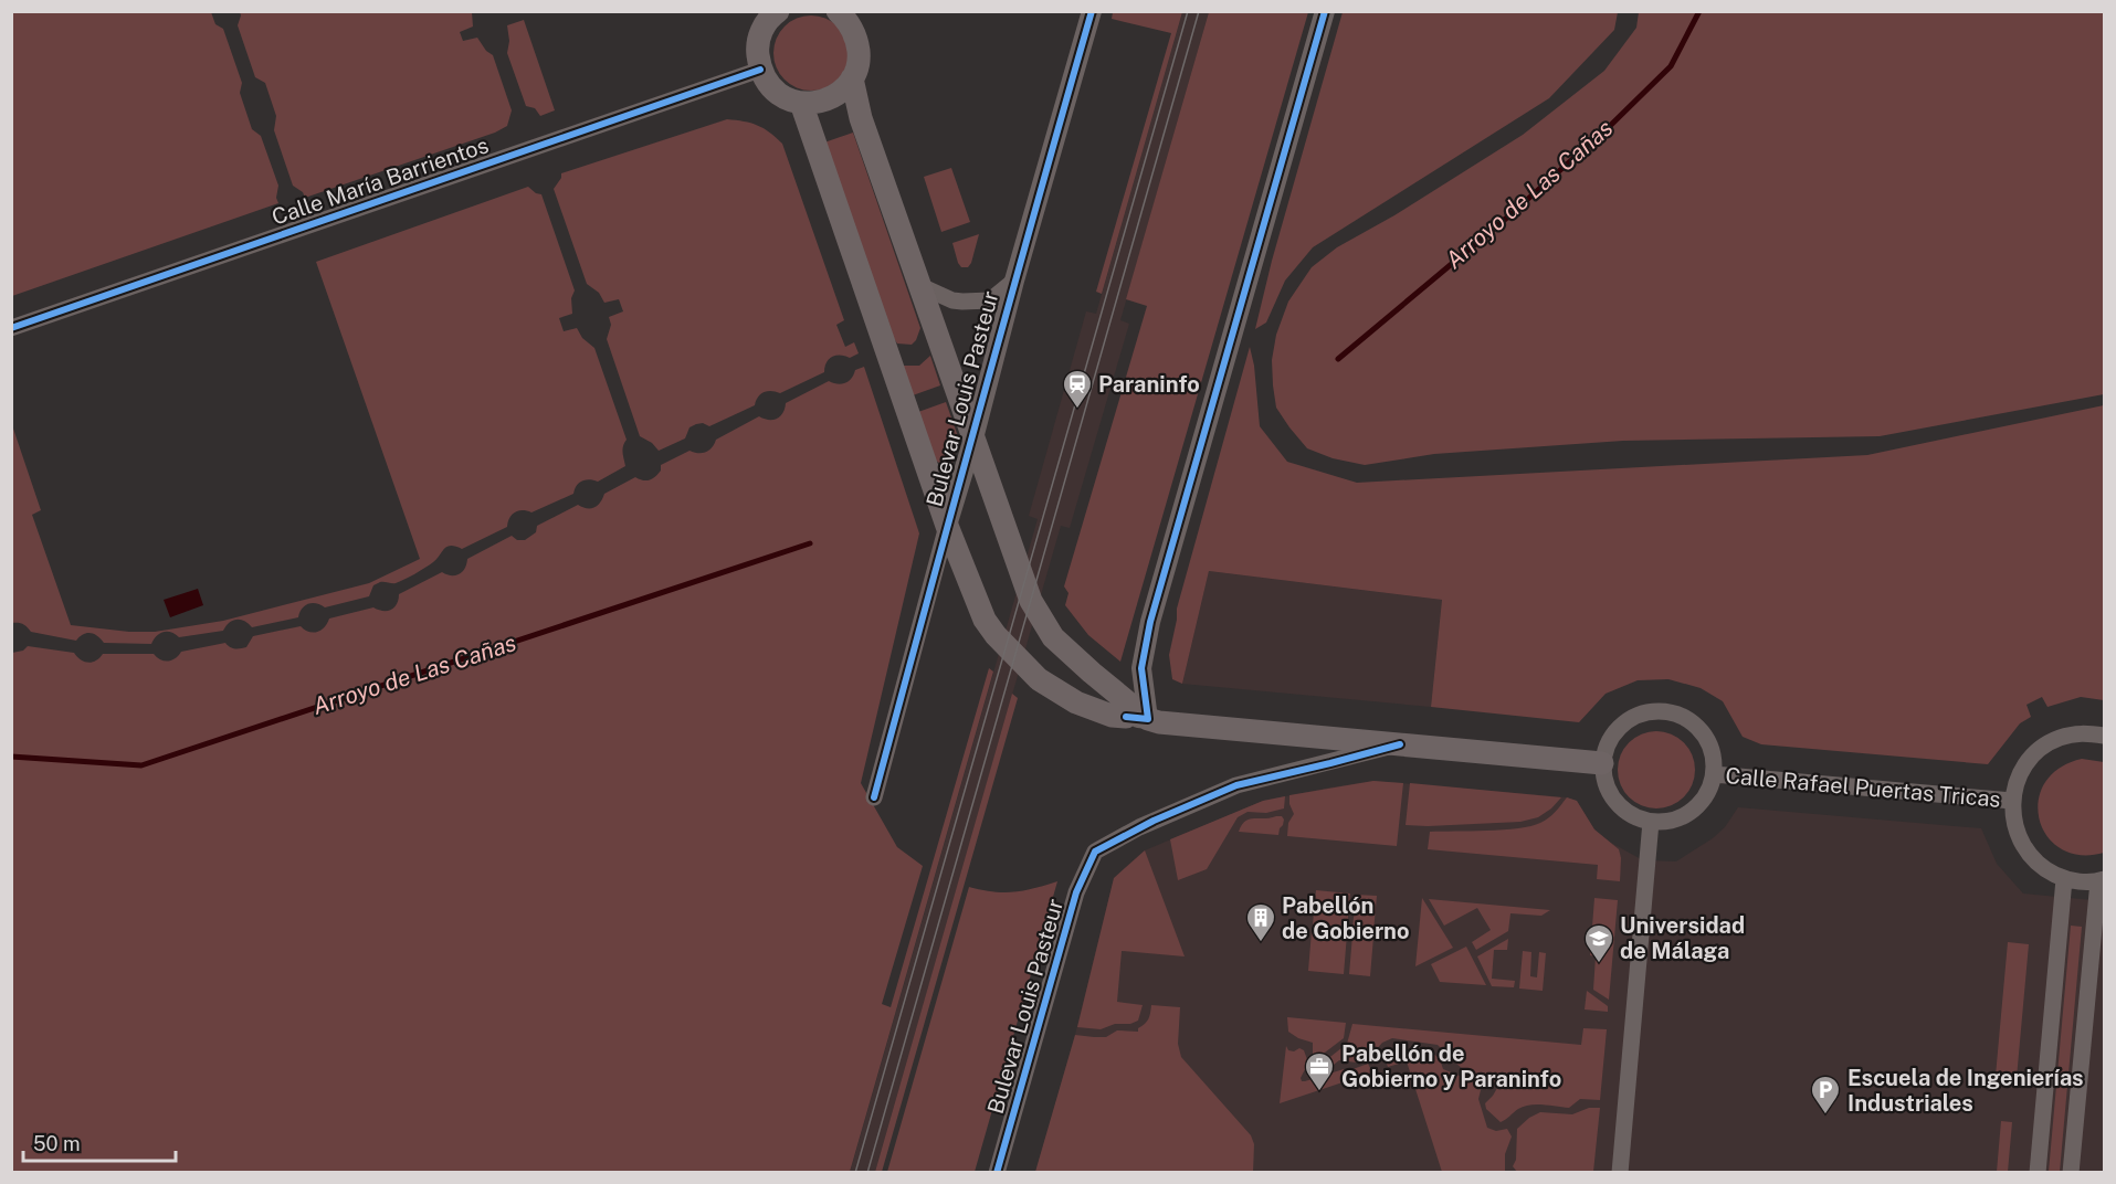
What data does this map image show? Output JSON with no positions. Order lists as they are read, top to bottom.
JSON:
{
  "streets": {
    "street": ["Calle María Barrientos", "Bulevar Louis Pasteur", "Calle Rafael Puertas Tricas"]
  },
  "water": ["Arroyo de Las Cañas"],
  "places": {
    "station": ["Paraninfo"],
    "building": ["Pabellón de Gobierno"],
    "school or university": ["Universidad de Málaga"],
    "office": ["Pabellón de Gobierno y Paraninfo"],
    "parking": ["Escuela de Ingenierías Industriales"]
  },
  "scale_bar": "50 m"
}
